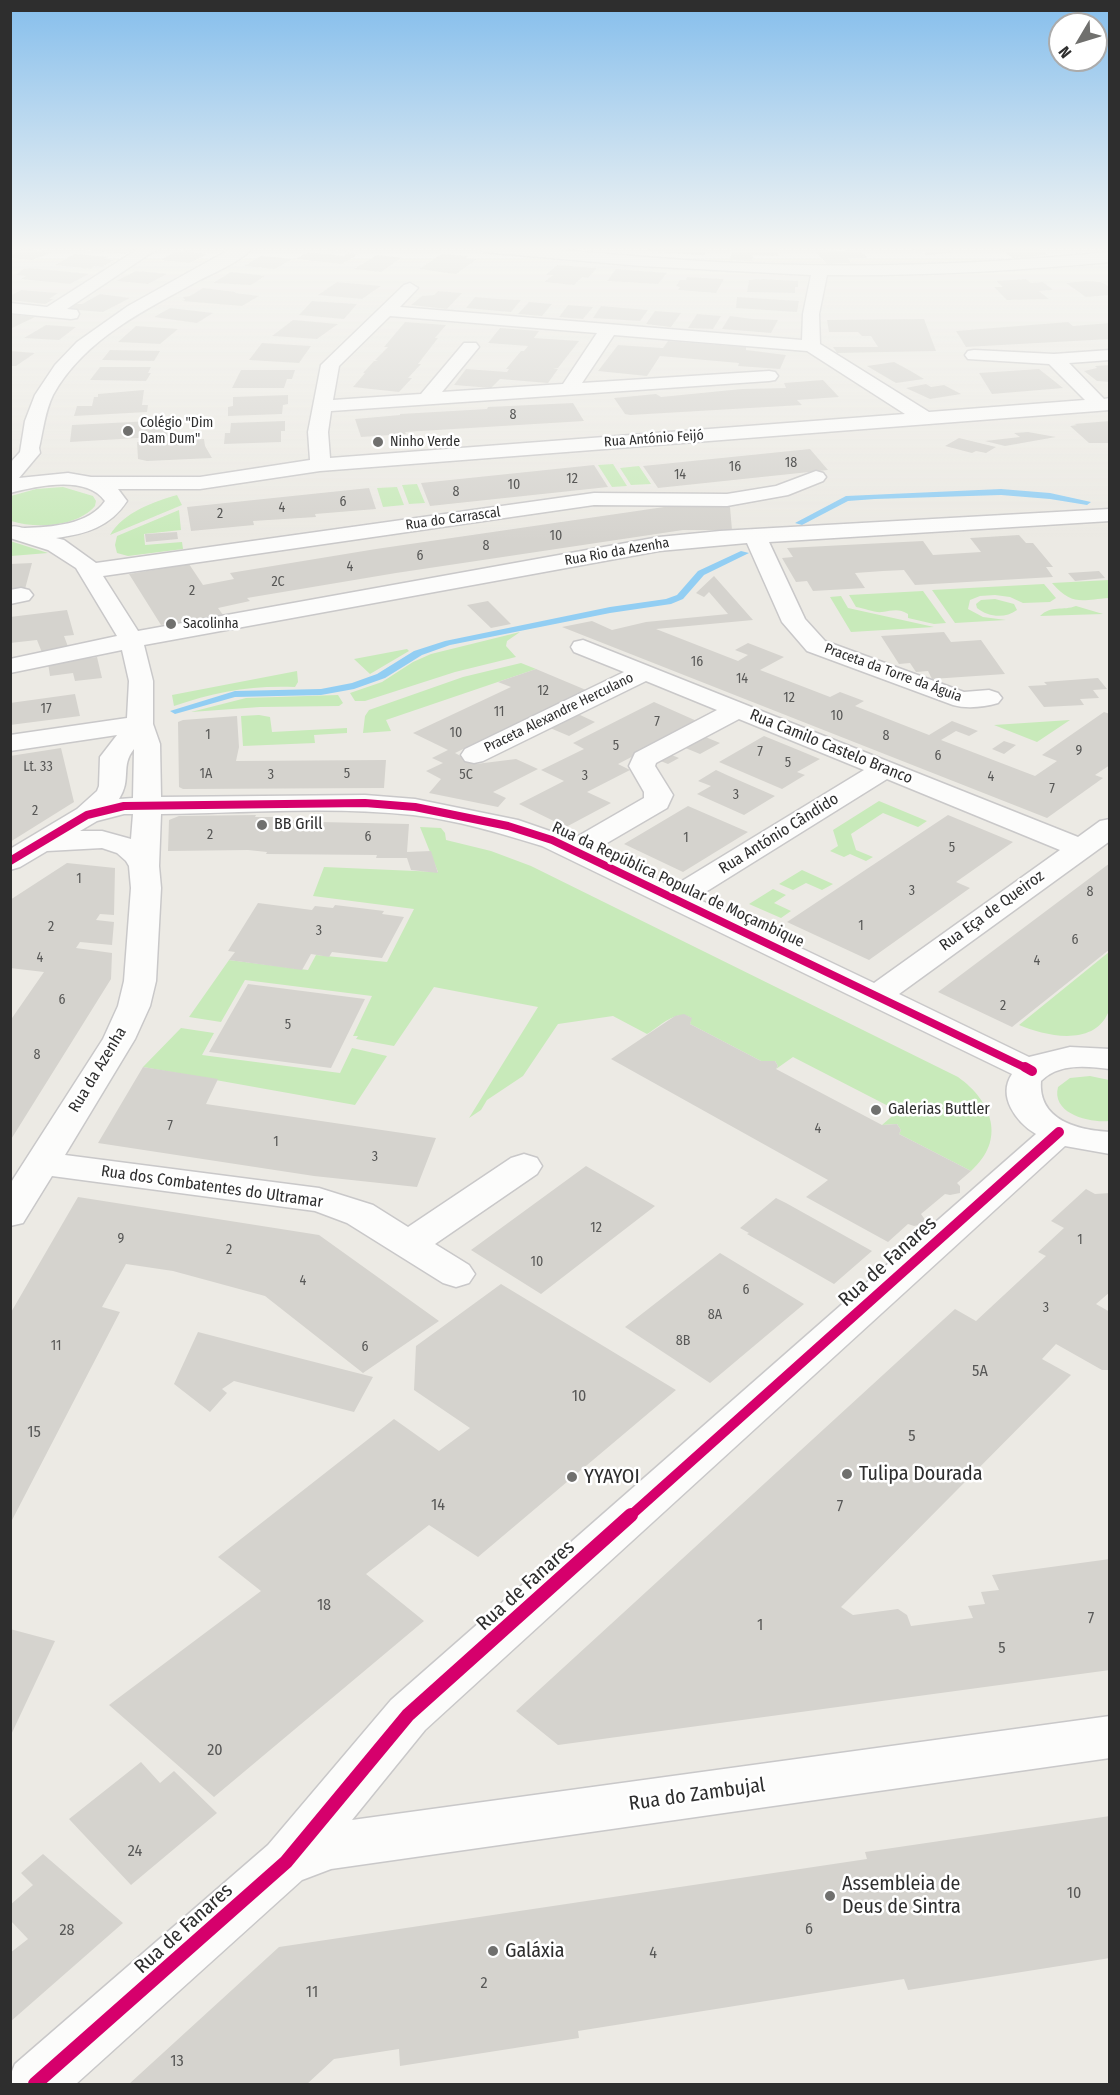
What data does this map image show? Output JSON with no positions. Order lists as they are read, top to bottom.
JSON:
{
  "streets": {
    "street": [
      "Rua António Feijó",
      "Rua do Carrascal",
      "Rua Rio da Azenha",
      "Praceta da Torre da Águia",
      "Praceta Alexandre Herculano",
      "Rua Camilo Castelo Branco",
      "Rua António Cândido",
      "Rua da República Popular de Moçambique",
      "Rua Eça de Queiroz",
      "Rua da Azenha",
      "Rua dos Combatentes do Ultramar",
      "Rua de Fanares",
      "Rua do Zambujal"
    ]
  },
  "crossings": [
    ["Rua do Carrascal", "Rua da Azenha"],
    ["Rua Rio da Azenha", "Praceta da Torre da Águia"],
    ["Rua Rio da Azenha", "Rua da Azenha"],
    ["Praceta Alexandre Herculano", "Rua Camilo Castelo Branco"],
    ["Rua Camilo Castelo Branco", "Rua António Cândido"],
    ["Rua Camilo Castelo Branco", "Rua Eça de Queiroz"],
    ["Rua António Cândido", "Rua da República Popular de Moçambique"],
    ["Rua da República Popular de Moçambique", "Rua Eça de Queiroz"],
    ["Rua da República Popular de Moçambique", "Rua da Azenha"],
    ["Rua da Azenha", "Rua dos Combatentes do Ultramar"],
    ["Rua de Fanares", "Rua do Zambujal"]
  ],
  "places": [
    "Colégio \"Dim Dam Dum\"",
    "Ninho Verde",
    "Sacolinha",
    "BB Grill",
    "Galerias Buttler",
    "Tulipa Dourada",
    "YYAYOI",
    "Assembleia de Deus de Sintra",
    "Galáxia"
  ],
  "house_numbers": [
    "8",
    "18",
    "16",
    "14",
    "12",
    "10",
    "8",
    "6",
    "4",
    "2",
    "10",
    "8",
    "6",
    "4",
    "2C",
    "2",
    "16",
    "14",
    "12",
    "12",
    "17",
    "11",
    "10",
    "7",
    "10",
    "1",
    "8",
    "5",
    "9",
    "7",
    "6",
    "5",
    "Lt. 33",
    "1A",
    "5",
    "3",
    "5C",
    "3",
    "4",
    "7",
    "3",
    "2",
    "2",
    "6",
    "1",
    "5",
    "1",
    "3",
    "8",
    "1",
    "2",
    "3",
    "6",
    "4",
    "4",
    "6",
    "2",
    "5",
    "8",
    "7",
    "4",
    "1",
    "3",
    "12",
    "9",
    "1",
    "2",
    "10",
    "4",
    "6",
    "3",
    "8A",
    "8B",
    "11",
    "6",
    "5A",
    "10",
    "15",
    "5",
    "14",
    "7",
    "18",
    "7",
    "1",
    "5",
    "20",
    "24",
    "10",
    "6",
    "28",
    "4",
    "2",
    "11",
    "13"
  ],
  "north": "bottom left"
}
